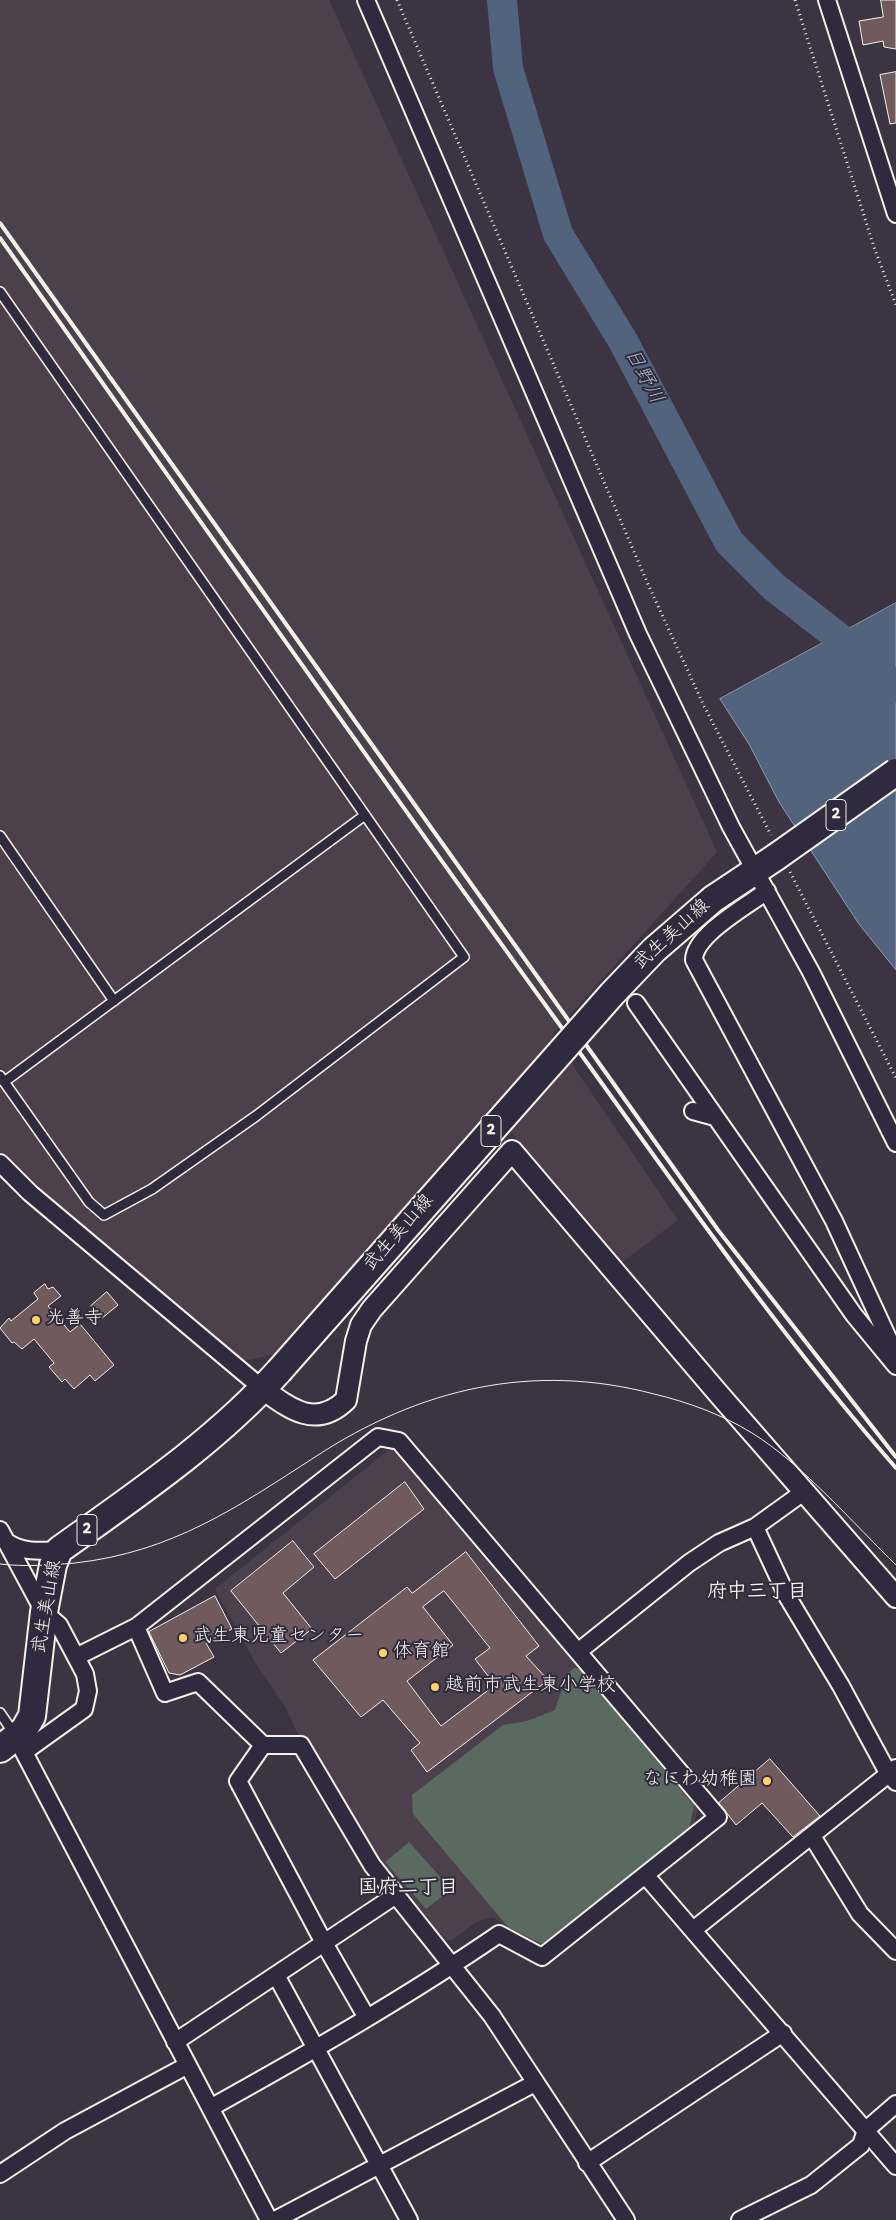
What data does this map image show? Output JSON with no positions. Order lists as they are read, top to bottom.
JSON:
{
  "streets": {
    "main road": ["2", "武生美山線"]
  },
  "districts": ["府中三丁目", "国府二丁目"],
  "water": ["日野川"],
  "places": [
    "光善寺",
    "武生東児童センター",
    "体育館",
    "越前市武生東小学校",
    "なにわ幼稚園"
  ]
}
